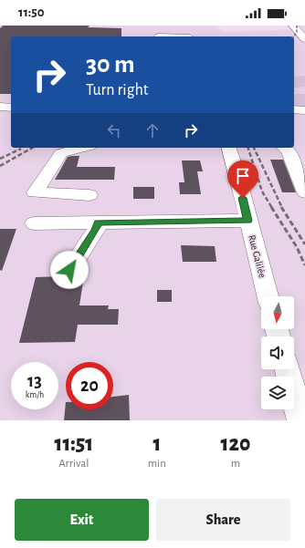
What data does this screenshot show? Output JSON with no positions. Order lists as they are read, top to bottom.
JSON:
{
  "streets": {
    "street": ["Rue Galilée"]
  },
  "north": "bottom",
  "page": {
    "status": "11:50",
    "turn": ["30 m", "Turn right"],
    "speed": "13 km/h",
    "limit": "20",
    "eta": [
      "11:51",
      "Arrival",
      "1",
      "min",
      "120",
      "m"
    ],
    "buttons": ["Exit", "Share"]
  }
}
